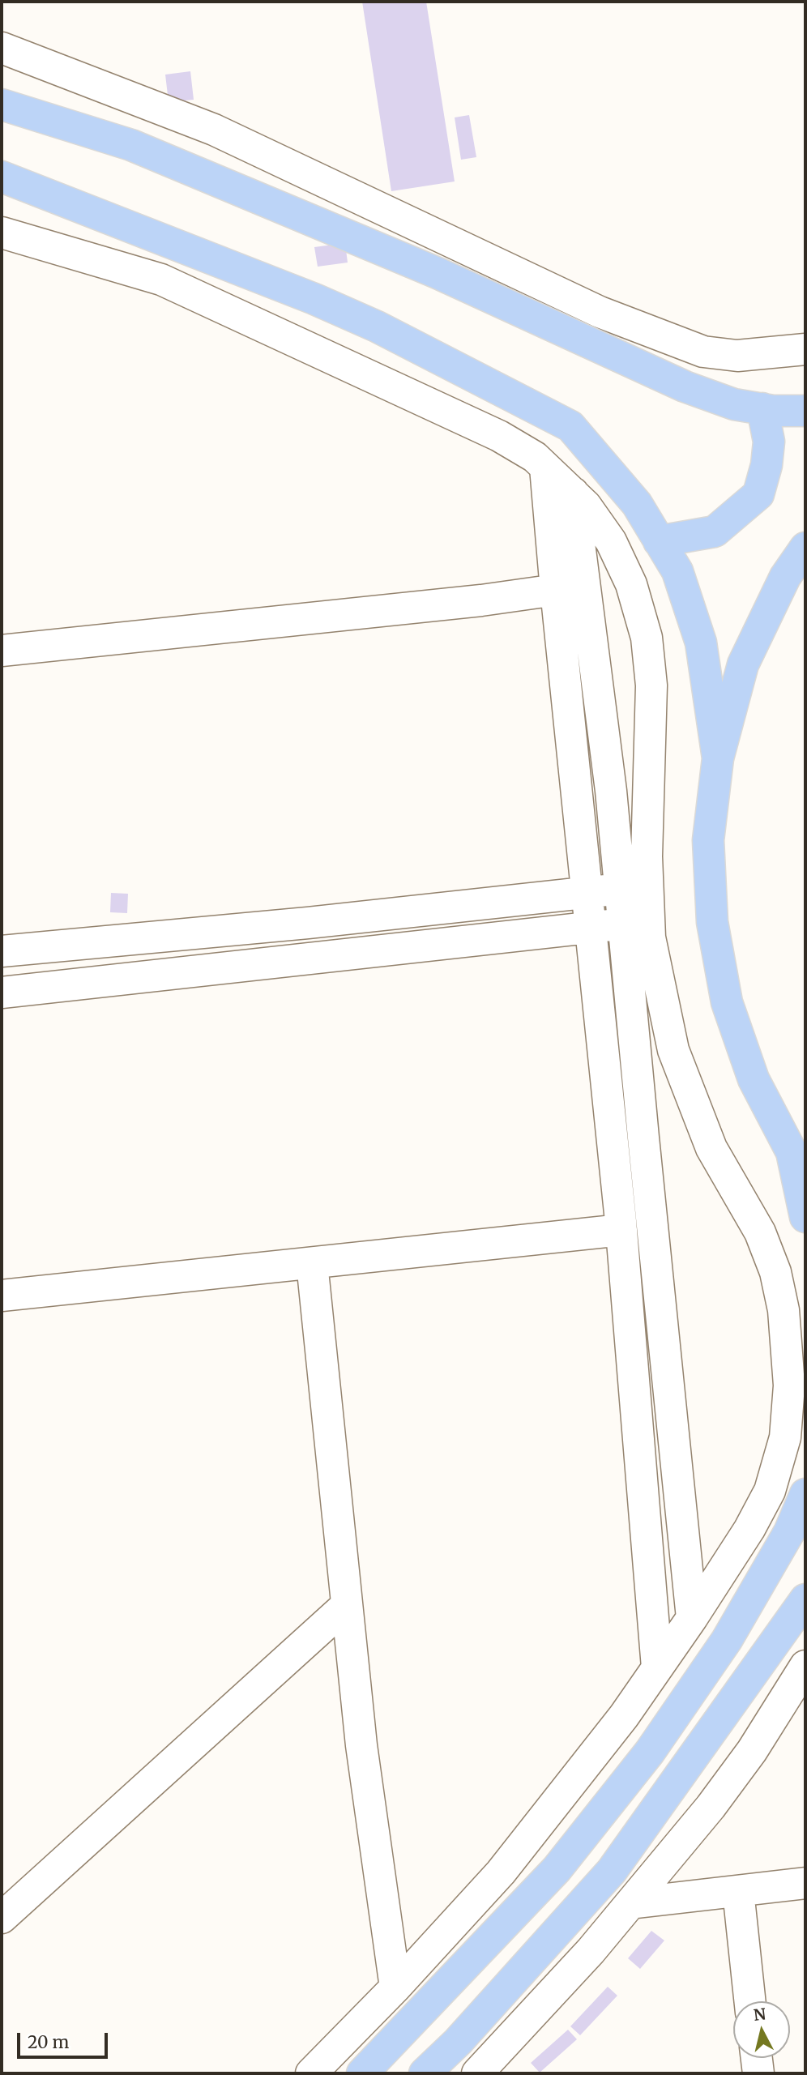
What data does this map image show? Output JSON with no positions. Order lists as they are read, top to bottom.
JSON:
{
  "scale_bar": "20 m",
  "north": "top"
}
